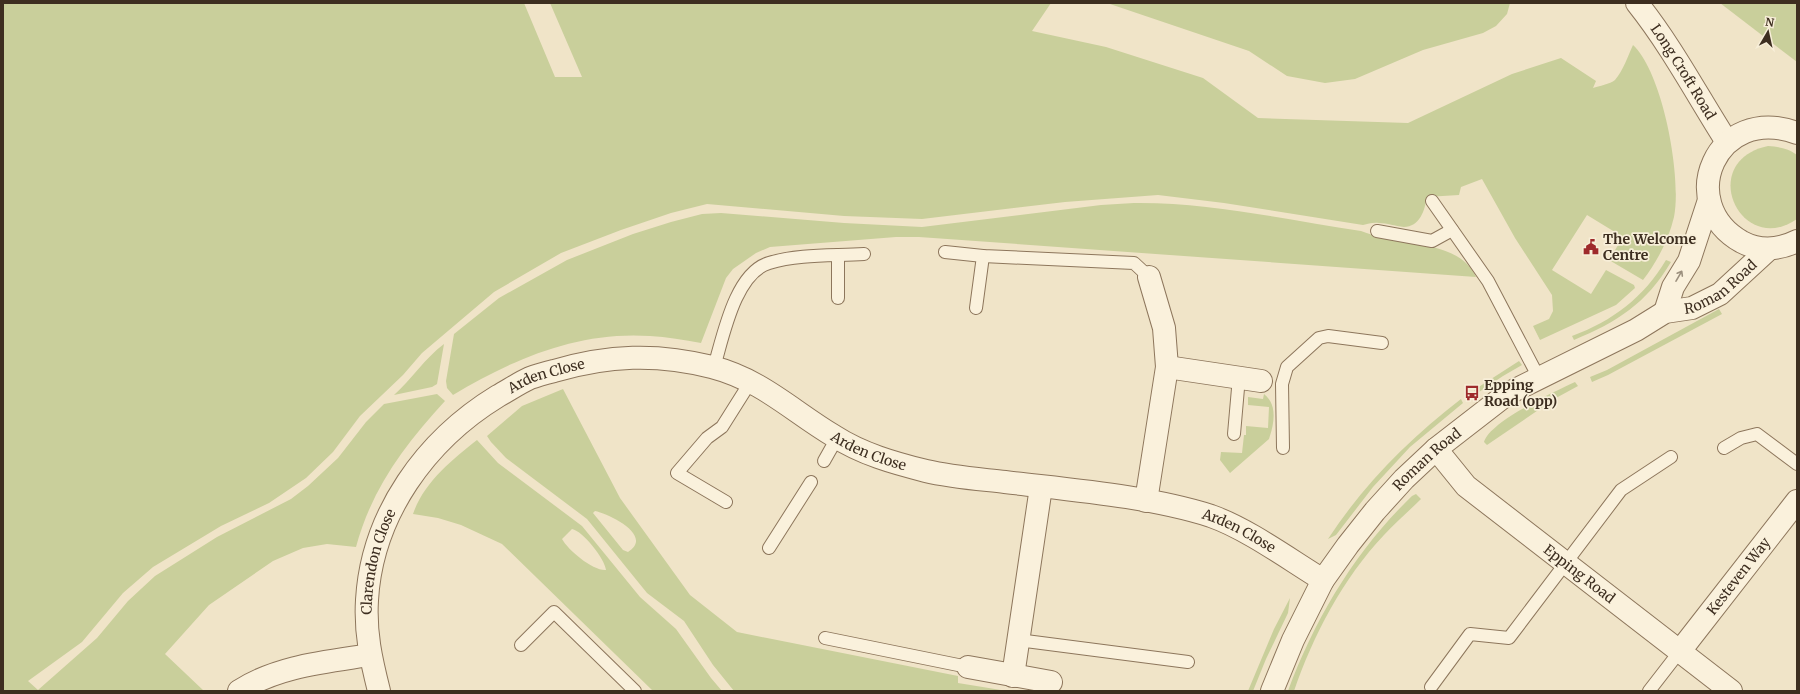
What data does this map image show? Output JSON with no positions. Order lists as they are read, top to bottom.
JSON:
{
  "streets": {
    "street": [
      "Long Croft Road",
      "Roman Road",
      "Arden Close",
      "Clarendon Close",
      "Epping Road",
      "Kesteven Way"
    ]
  },
  "crossings": [
    ["Roman Road", "Arden Close"],
    ["Roman Road", "Epping Road"],
    ["Arden Close", "Clarendon Close"],
    ["Epping Road", "Kesteven Way"]
  ],
  "places": {
    "public building": ["The Welcome Centre"],
    "bus stop": ["Epping Road (opp)"]
  },
  "north": "top"
}
